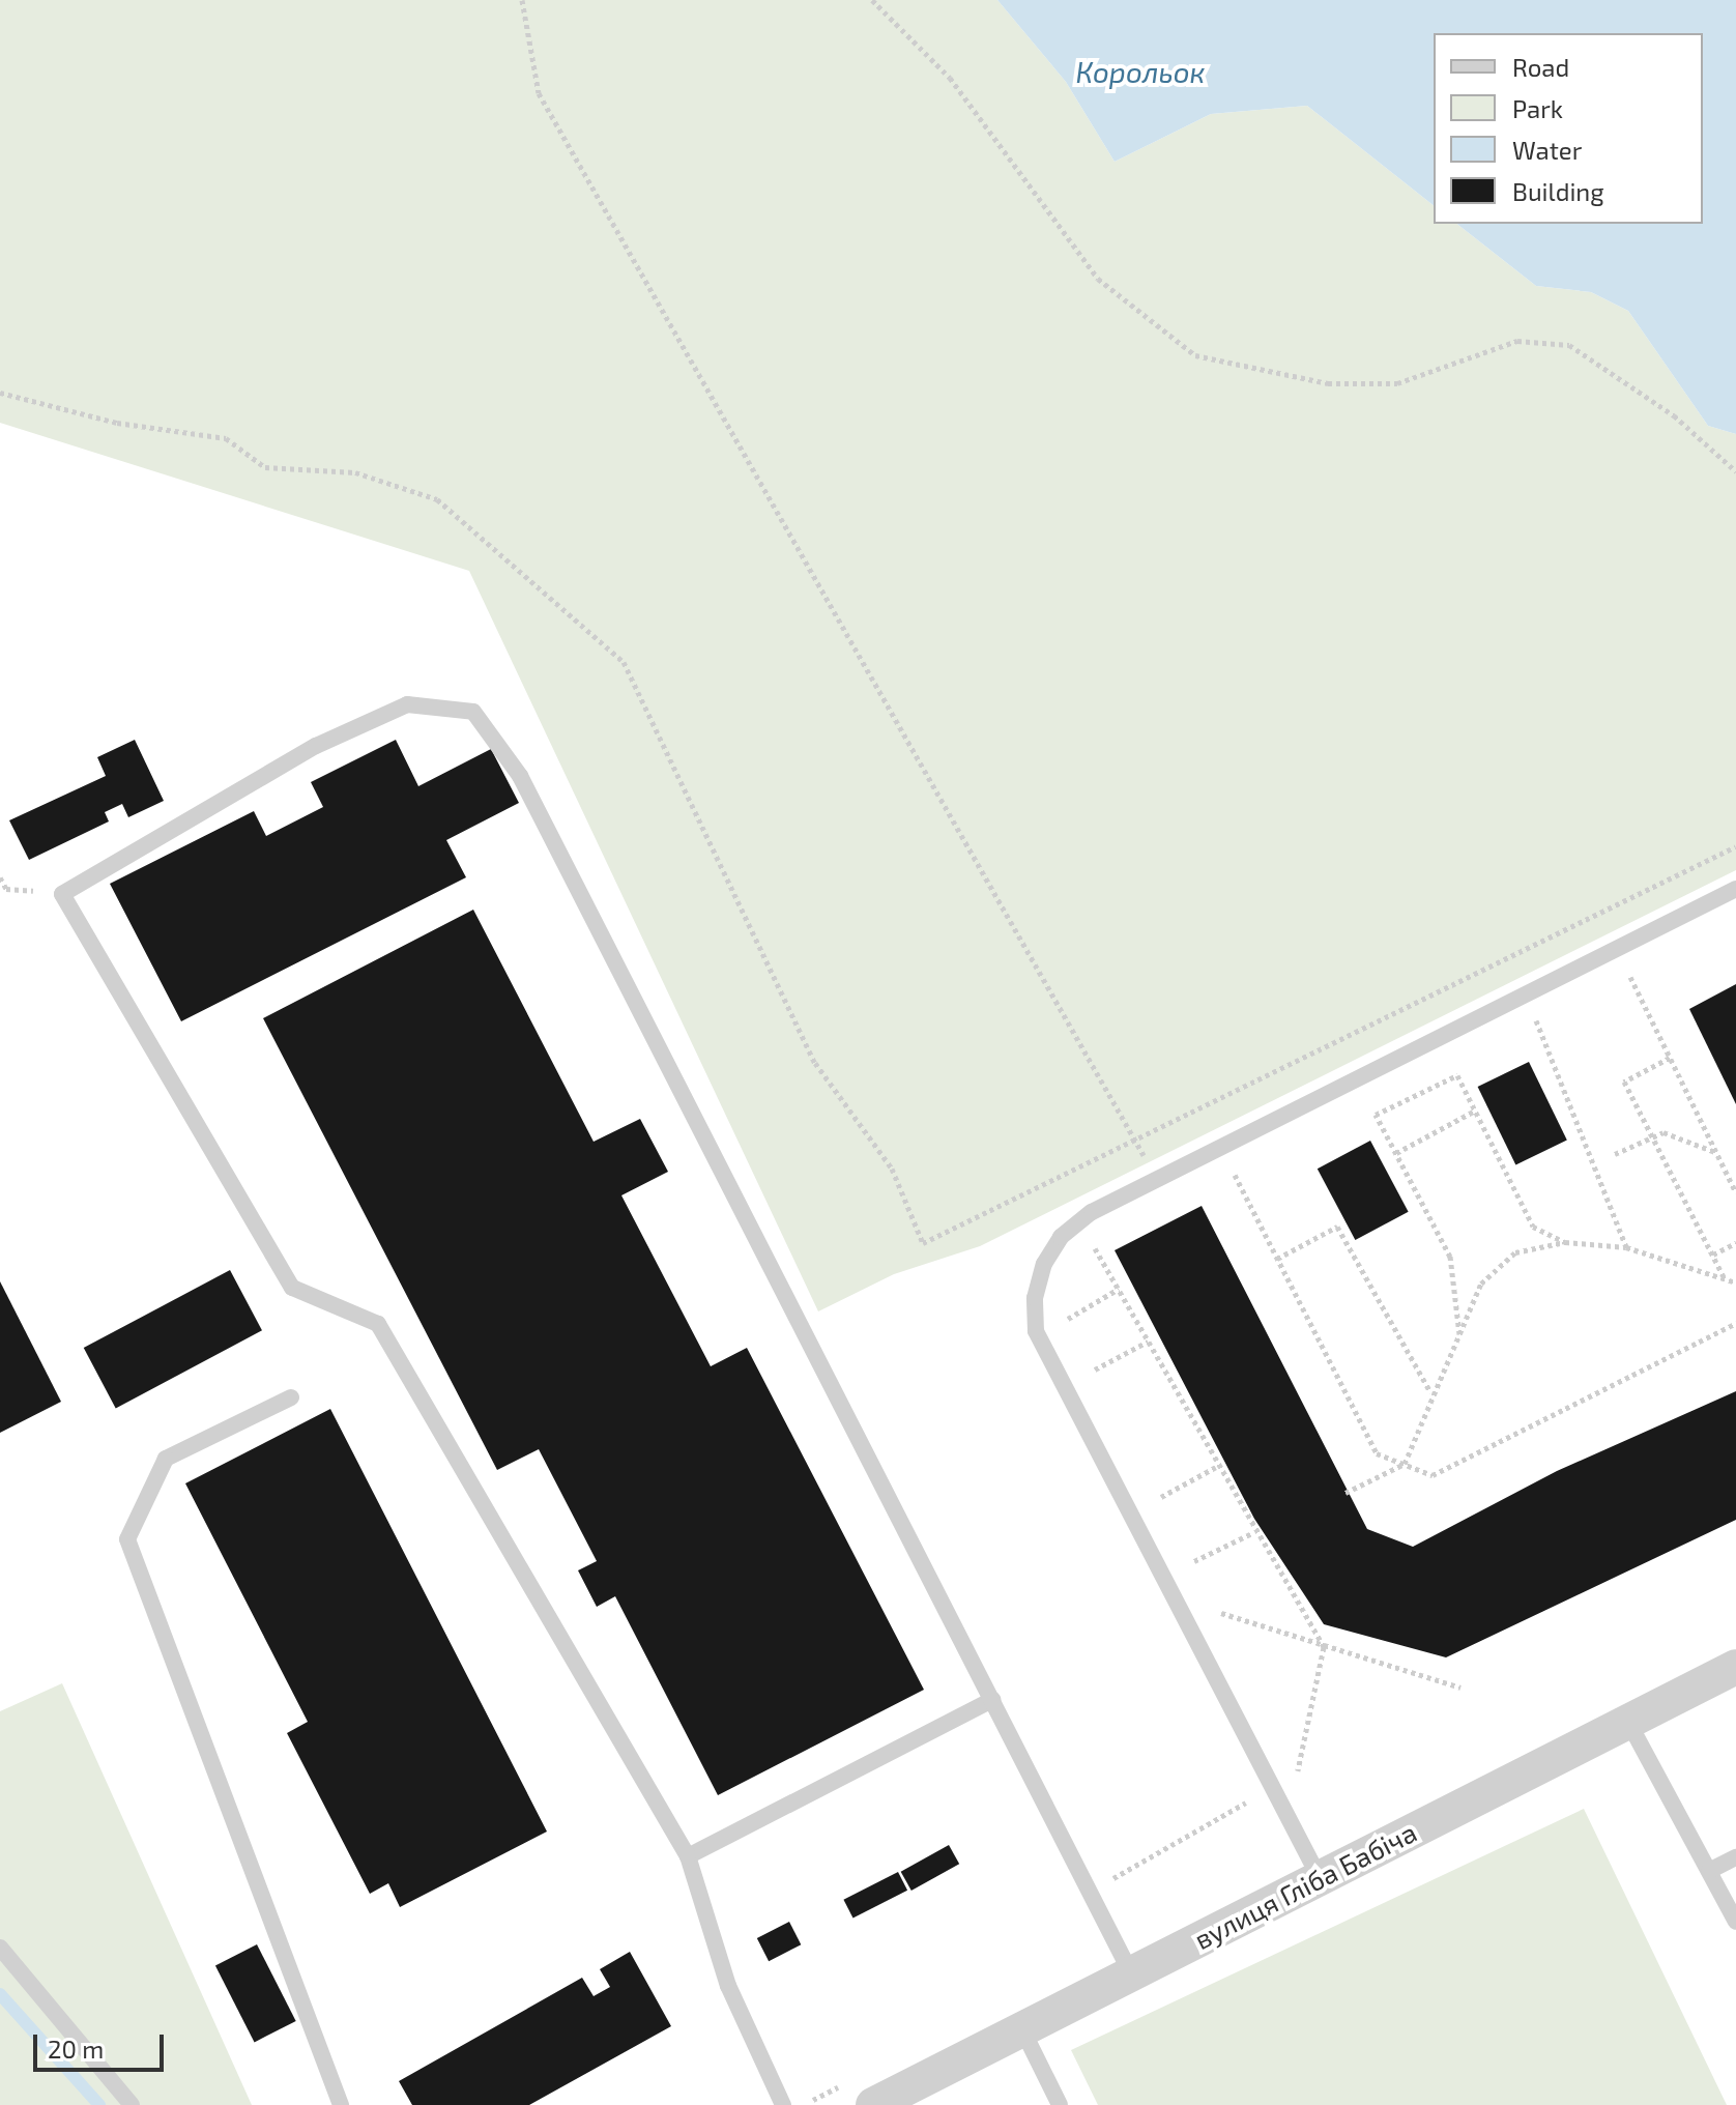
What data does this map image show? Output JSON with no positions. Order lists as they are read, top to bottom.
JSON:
{
  "streets": {
    "street": ["вулиця Гліба Бабіча"]
  },
  "water": ["Корольок"],
  "legend": [
    "Road",
    "Park",
    "Water",
    "Building"
  ],
  "scale_bar": "20 m"
}
